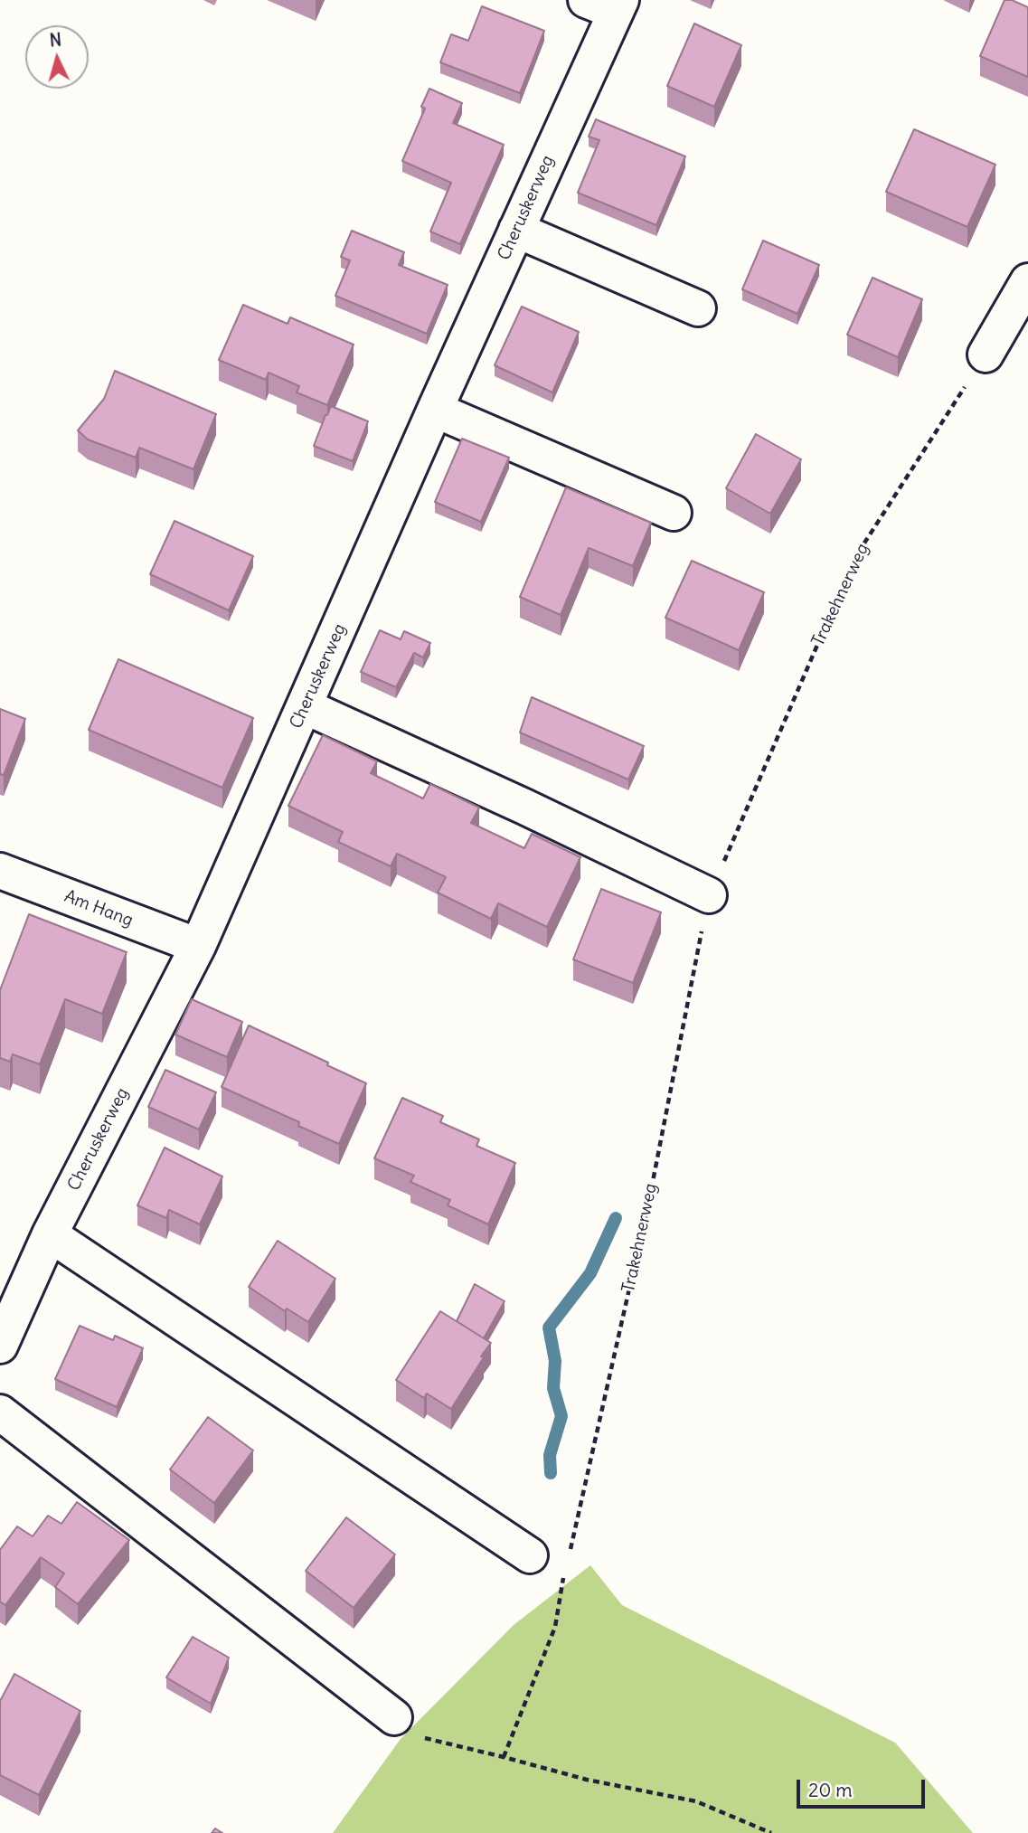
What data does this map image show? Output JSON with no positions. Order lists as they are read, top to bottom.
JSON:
{
  "streets": {
    "street": ["Cheruskerweg", "Am Hang"],
    "path": ["Trakehnerweg"]
  },
  "crossings": [
    ["Cheruskerweg", "Am Hang"]
  ],
  "scale_bar": "20 m",
  "north": "top"
}
